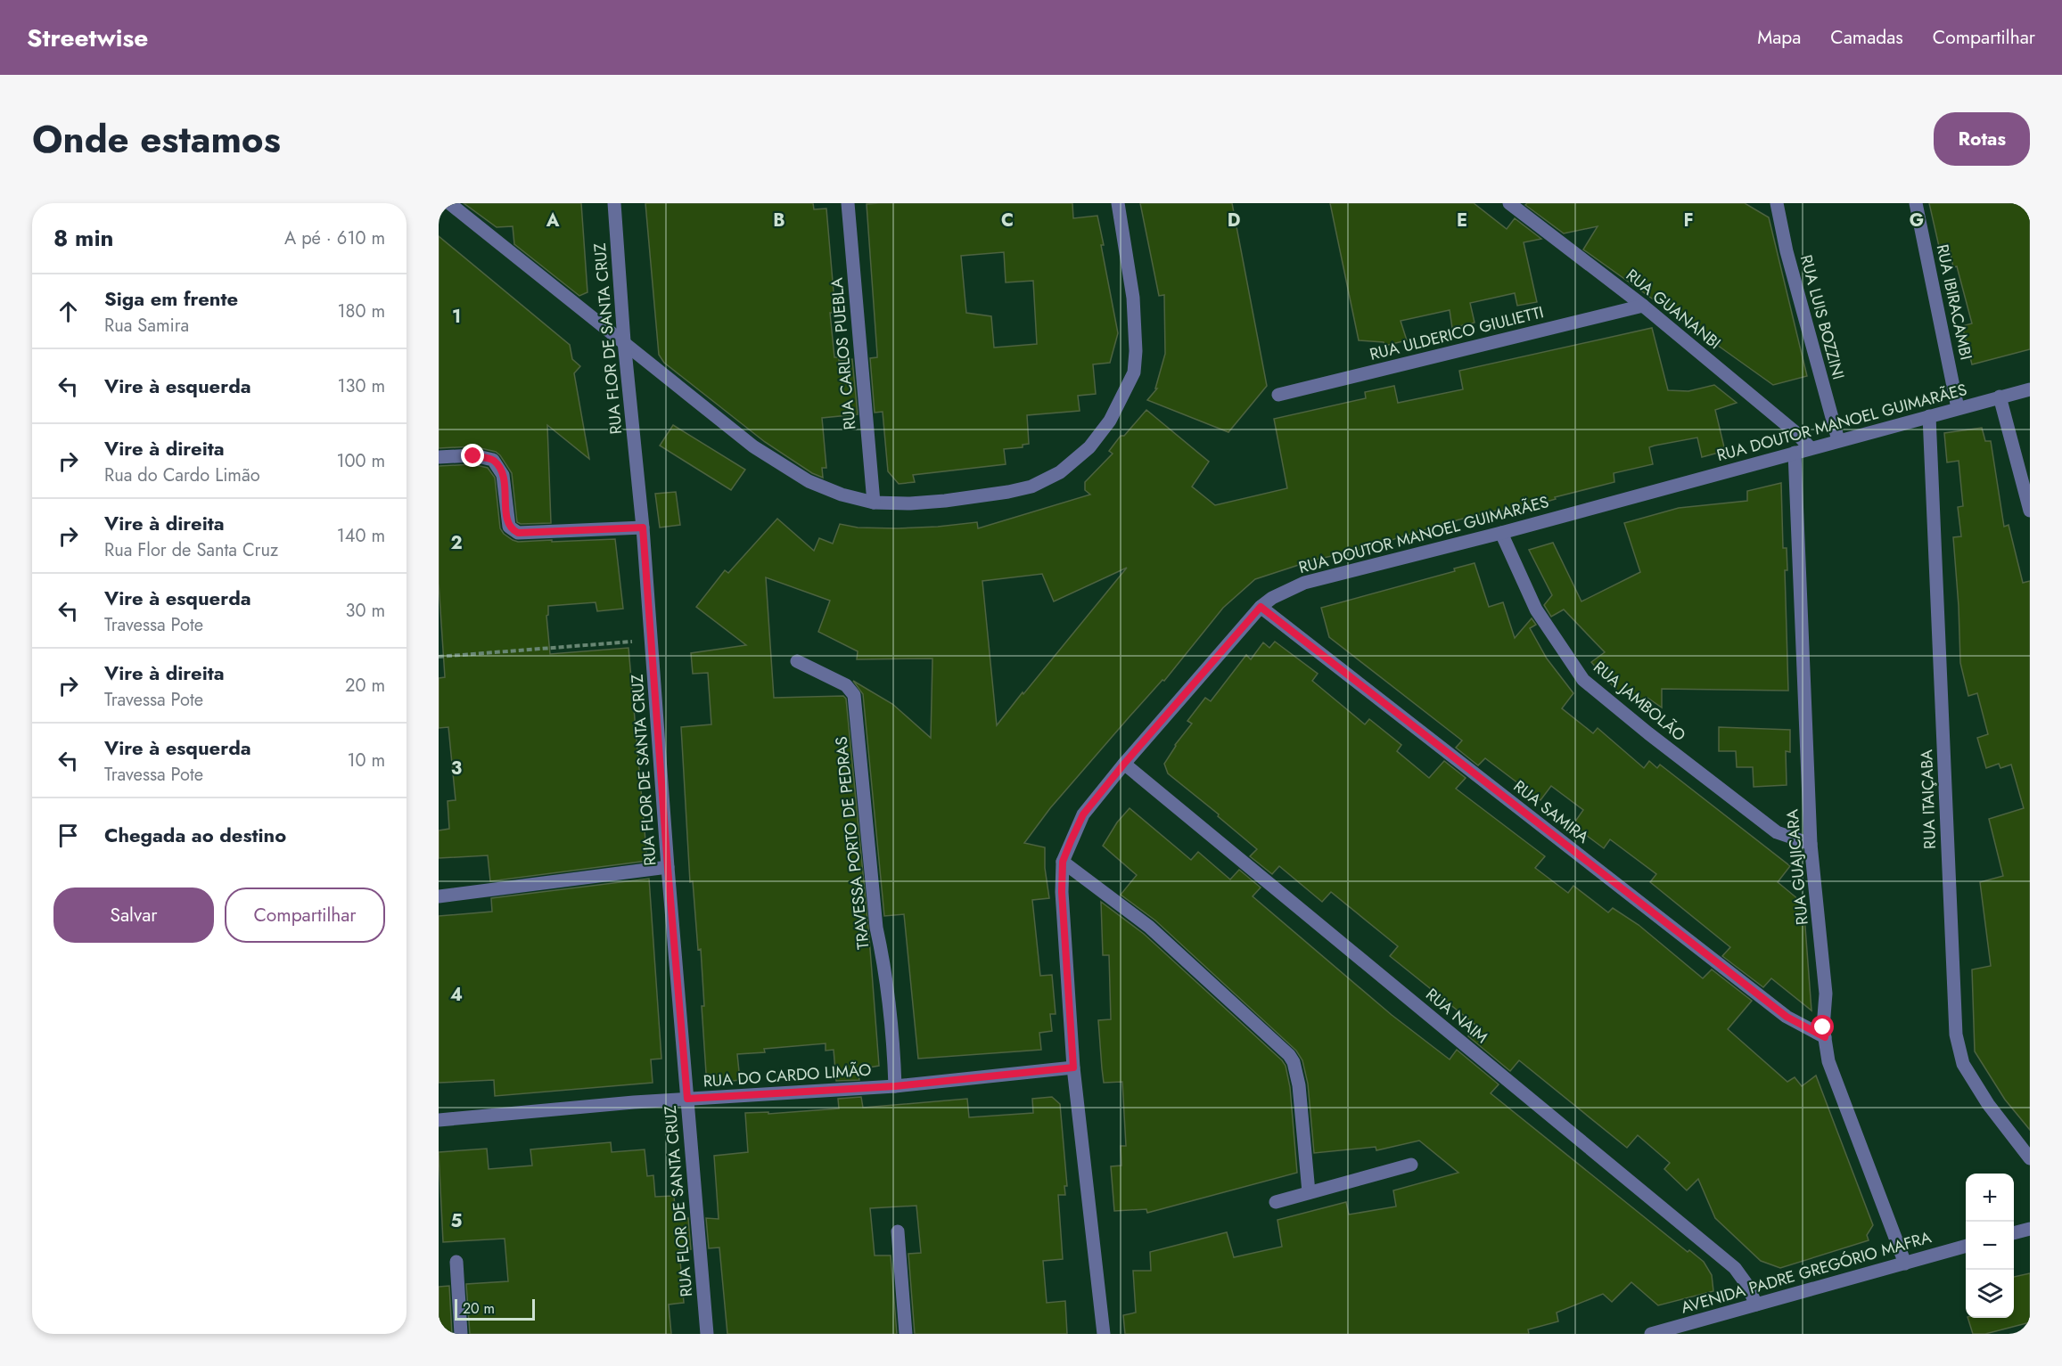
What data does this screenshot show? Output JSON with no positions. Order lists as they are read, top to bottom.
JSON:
{
  "streets": {
    "street": [
      "RUA IBIRACAMBI",
      "RUA GUANANBI",
      "RUA LUIS BOZZINI",
      "RUA ULDERICO GIULIETTI",
      "RUA FLOR DE SANTA CRUZ",
      "RUA CARLOS PUEBLA",
      "RUA DOUTOR MANOEL GUIMARÃES",
      "RUA JAMBOLÃO",
      "RUA ITAIÇABA",
      "RUA SAMIRA",
      "TRAVESSA PORTO DE PEDRAS",
      "RUA GUAJICARA",
      "RUA NAIM",
      "RUA DO CARDO LIMÃO",
      "AVENIDA PADRE GREGÓRIO MAFRA"
    ]
  },
  "crossings": [
    ["RUA IBIRACAMBI", "RUA DOUTOR MANOEL GUIMARÃES"],
    ["RUA GUANANBI", "RUA ULDERICO GIULIETTI"],
    ["RUA GUANANBI", "RUA DOUTOR MANOEL GUIMARÃES"],
    ["RUA LUIS BOZZINI", "RUA DOUTOR MANOEL GUIMARÃES"],
    ["RUA FLOR DE SANTA CRUZ", "RUA DO CARDO LIMÃO"],
    ["RUA DOUTOR MANOEL GUIMARÃES", "RUA JAMBOLÃO"],
    ["RUA DOUTOR MANOEL GUIMARÃES", "RUA ITAIÇABA"],
    ["RUA DOUTOR MANOEL GUIMARÃES", "RUA SAMIRA"],
    ["RUA DOUTOR MANOEL GUIMARÃES", "RUA GUAJICARA"],
    ["RUA DOUTOR MANOEL GUIMARÃES", "RUA NAIM"],
    ["RUA DOUTOR MANOEL GUIMARÃES", "RUA DO CARDO LIMÃO"],
    ["RUA JAMBOLÃO", "RUA GUAJICARA"],
    ["RUA SAMIRA", "RUA GUAJICARA"],
    ["TRAVESSA PORTO DE PEDRAS", "RUA DO CARDO LIMÃO"],
    ["RUA GUAJICARA", "AVENIDA PADRE GREGÓRIO MAFRA"],
    ["RUA NAIM", "AVENIDA PADRE GREGÓRIO MAFRA"]
  ],
  "scale_bar": "20 m",
  "page": {
    "header": "Streetwise",
    "nav": ["Mapa", "Camadas", "Compartilhar"],
    "title": "Onde estamos",
    "buttons": [
      "Rotas",
      ["Salvar", "Compartilhar"]
    ],
    "heading": ["8 min", "A pé · 610 m"],
    "list": [
      ["Siga em frente", "Rua Samira", "180 m"],
      ["Vire à esquerda", "130 m"],
      ["Vire à direita", "Rua do Cardo Limão", "100 m"],
      ["Vire à direita", "Rua Flor de Santa Cruz", "140 m"],
      ["Vire à esquerda", "Travessa Pote", "30 m"],
      ["Vire à direita", "Travessa Pote", "20 m"],
      ["Vire à esquerda", "Travessa Pote", "10 m"],
      "Chegada ao destino"
    ],
    "map_buttons": ["+", "−"],
    "scale": "20 m"
  },
  "grid": {
    "columns": [
      "A",
      "B",
      "C",
      "D",
      "E",
      "F",
      "G"
    ],
    "rows": [
      "1",
      "2",
      "3",
      "4",
      "5"
    ]
  }
}
